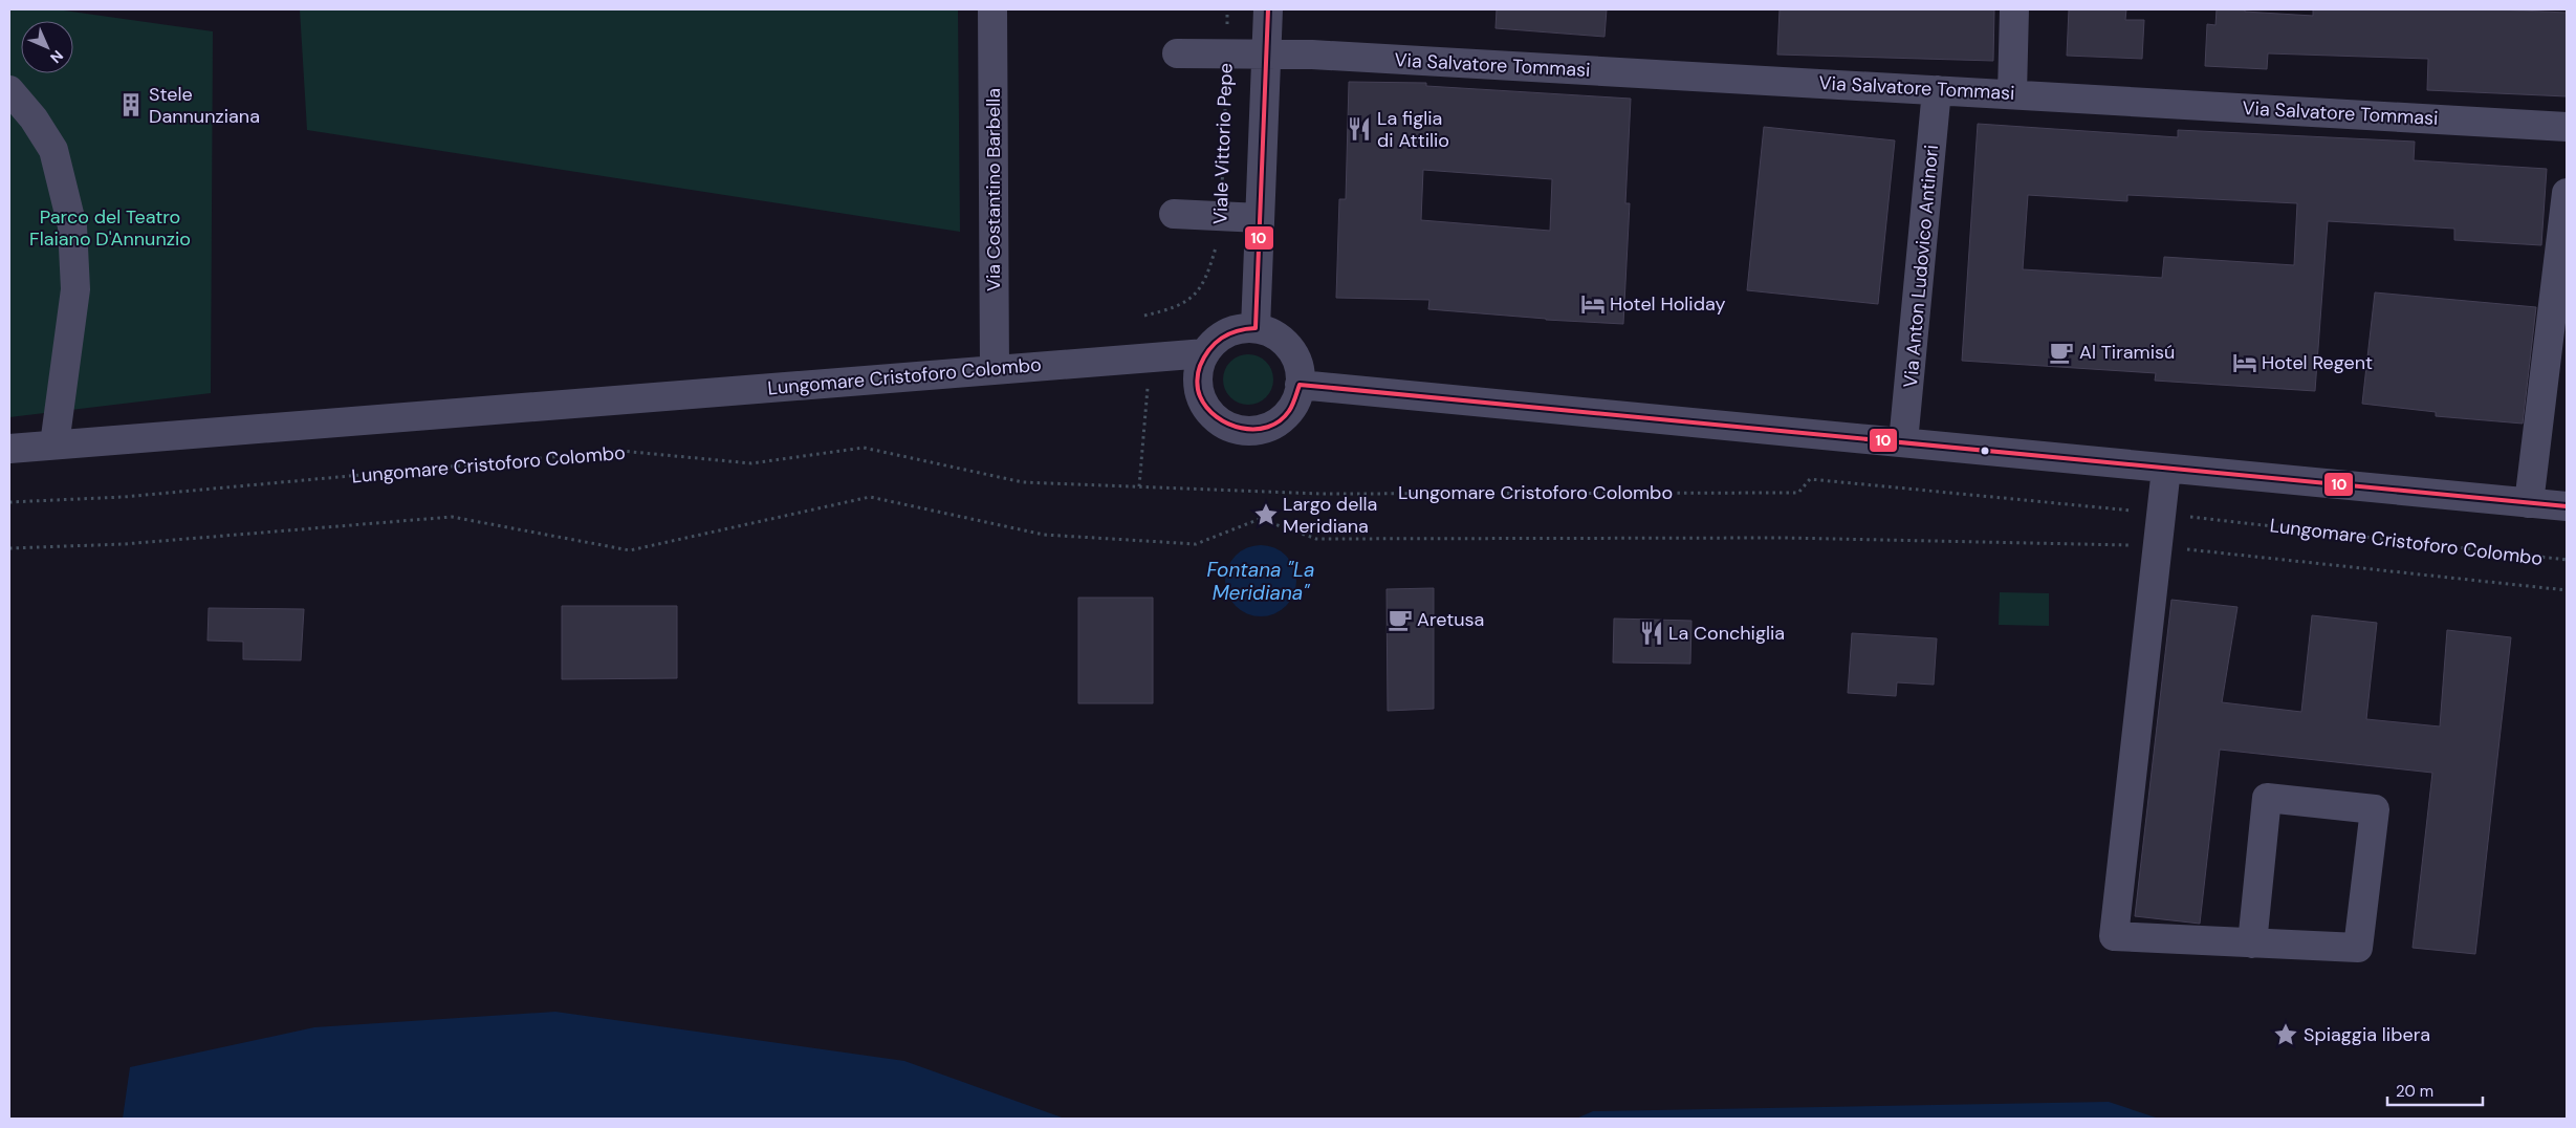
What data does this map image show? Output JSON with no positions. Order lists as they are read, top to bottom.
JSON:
{
  "streets": {
    "street": [
      "Via Salvatore Tommasi",
      "Via Costantino Barbella",
      "Via Anton Ludovico Antinori",
      "Lungomare Cristoforo Colombo"
    ],
    "path": ["Viale Vittorio Pepe"]
  },
  "crossings": [
    ["Via Salvatore Tommasi", "Viale Vittorio Pepe"],
    ["Via Salvatore Tommasi", "Via Anton Ludovico Antinori"],
    ["Via Costantino Barbella", "Lungomare Cristoforo Colombo"]
  ],
  "water": ["Fontana \"La Meridiana\""],
  "parks": ["Parco del Teatro Flaiano D'Annunzio"],
  "places": {
    "building": ["Stele Dannunziana"],
    "restaurant": ["La figlia di Attilio", "La Conchiglia"],
    "hotel": ["Hotel Holiday", "Hotel Regent"],
    "cafe": ["Al Tiramisú", "Aretusa"],
    "place": ["Largo della Meridiana", "Spiaggia libera"]
  },
  "lines": ["transit line 10"],
  "scale_bar": "20 m",
  "north": "bottom right"
}
